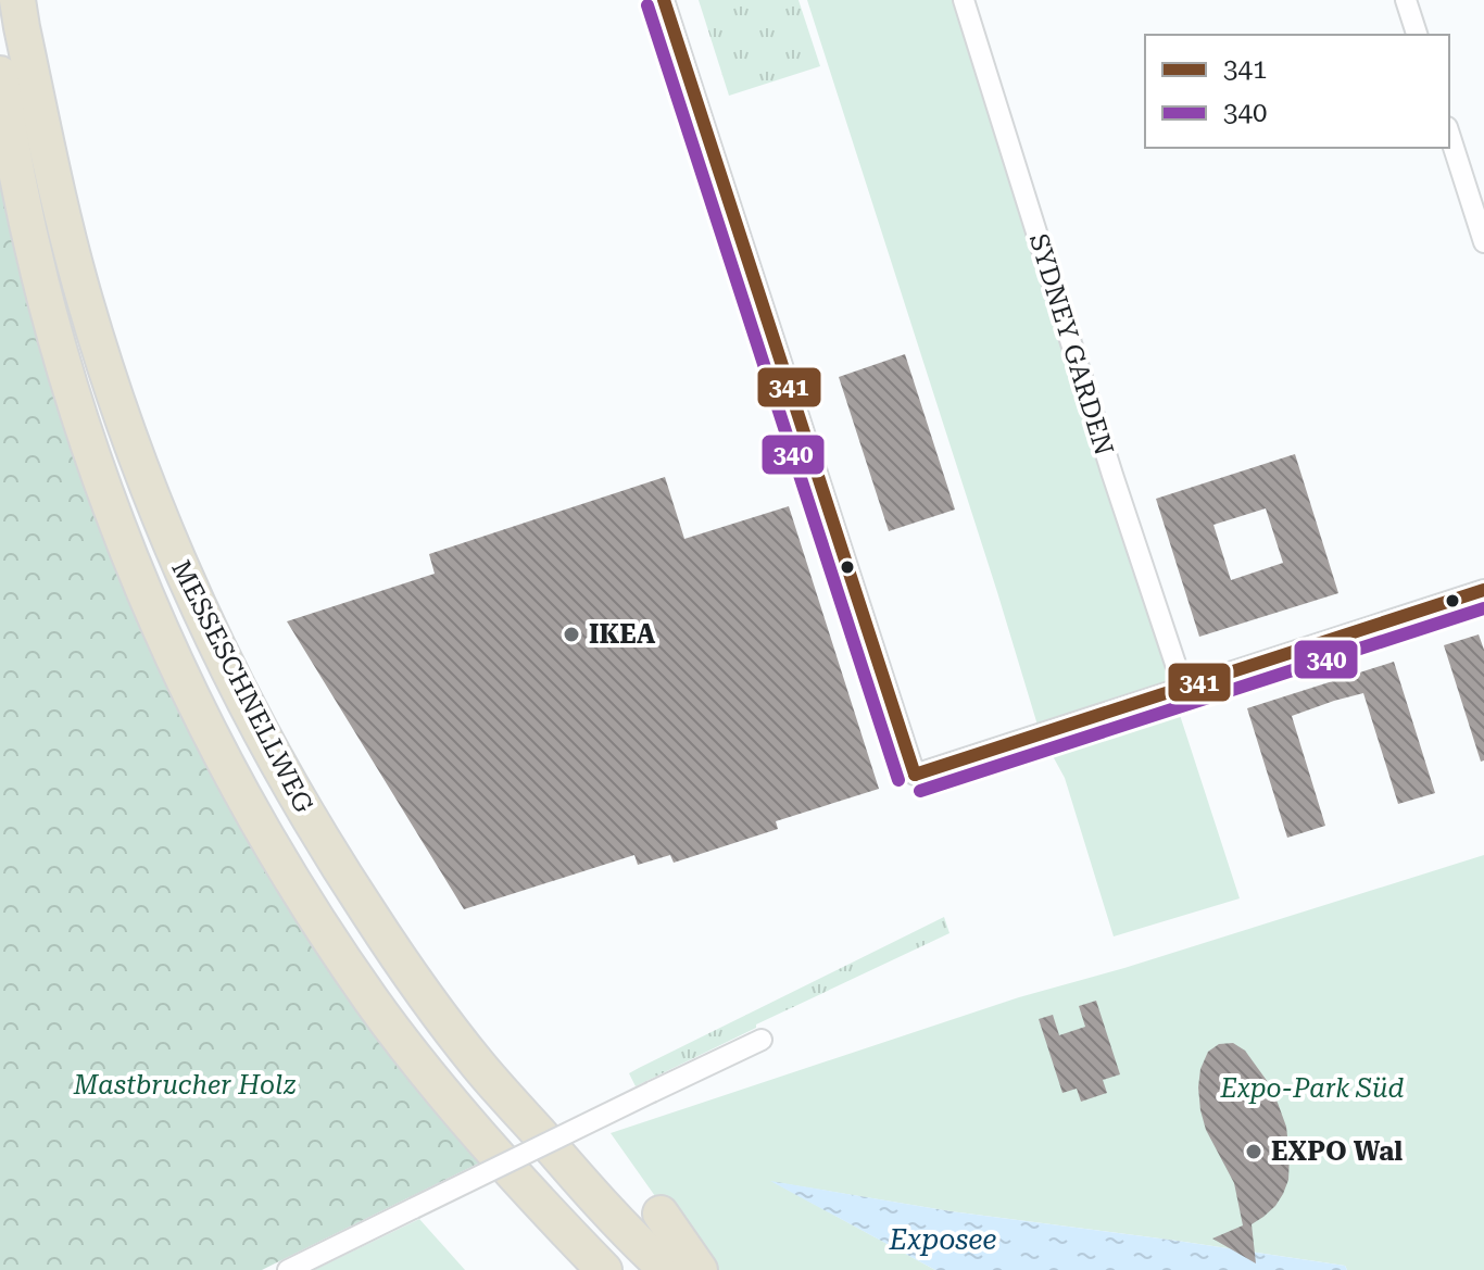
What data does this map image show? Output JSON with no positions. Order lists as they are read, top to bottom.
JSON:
{
  "streets": {
    "highway": ["MESSESCHNELLWEG"],
    "street": ["SYDNEY GARDEN"]
  },
  "water": ["Exposee"],
  "parks": ["Mastbrucher Holz", "Expo-Park Süd"],
  "places": ["IKEA", "EXPO Wal"],
  "lines": ["transit line 341", "transit line 340"],
  "legend": ["341", "340"]
}
